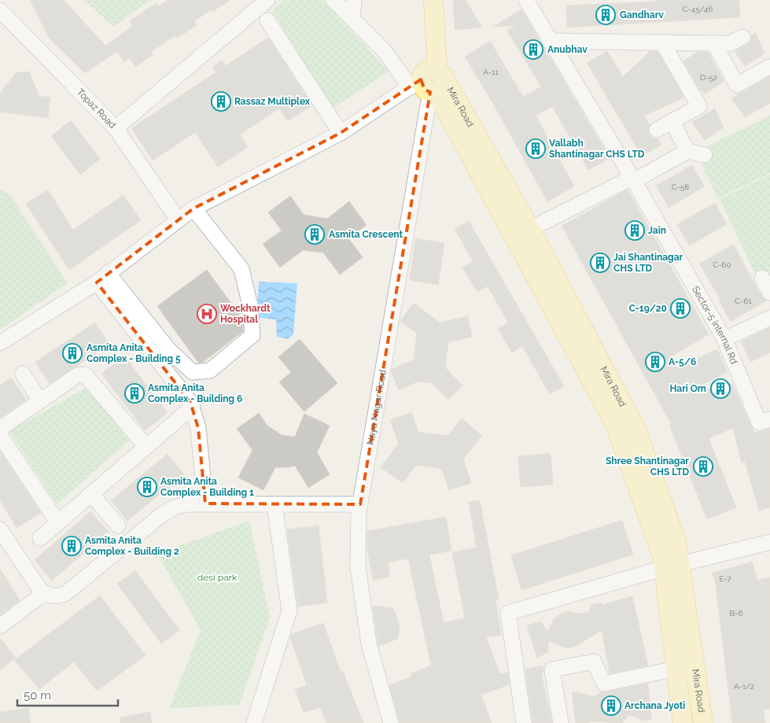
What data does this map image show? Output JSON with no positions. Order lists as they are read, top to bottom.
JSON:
{
  "streets": {
    "main road": ["Mira Road"],
    "street": ["Topaz Road", "Sector-5 internal Rd", "Naya Nagar Road"]
  },
  "crossings": [
    ["Mira Road", "Naya Nagar Road"]
  ],
  "parks": ["desi park"],
  "places": {
    "building": [
      "Gandharv",
      "Anubhav",
      "Rassaz Multiplex",
      "Vallabh Shantinagar CHS LTD",
      "Jain",
      "Asmita Crescent",
      "Jai Shantinagar CHS LTD",
      "C-19/20",
      "Asmita Anita Complex - Building 5",
      "A-5/6",
      "Hari Om",
      "Asmita Anita Complex - Building 6",
      "Shree Shantinagar CHS LTD",
      "Asmita Anita Complex - Building 1",
      "Asmita Anita Complex - Building 2",
      "Archana Jyoti"
    ],
    "hospital": ["Wockhardt Hospital"]
  },
  "house_numbers": [
    "C-45/46",
    "A-11",
    "D-52",
    "C-58",
    "C-60",
    "C-61",
    "E-7",
    "B-6",
    "A-1/2"
  ],
  "scale_bar": "50 m"
}
